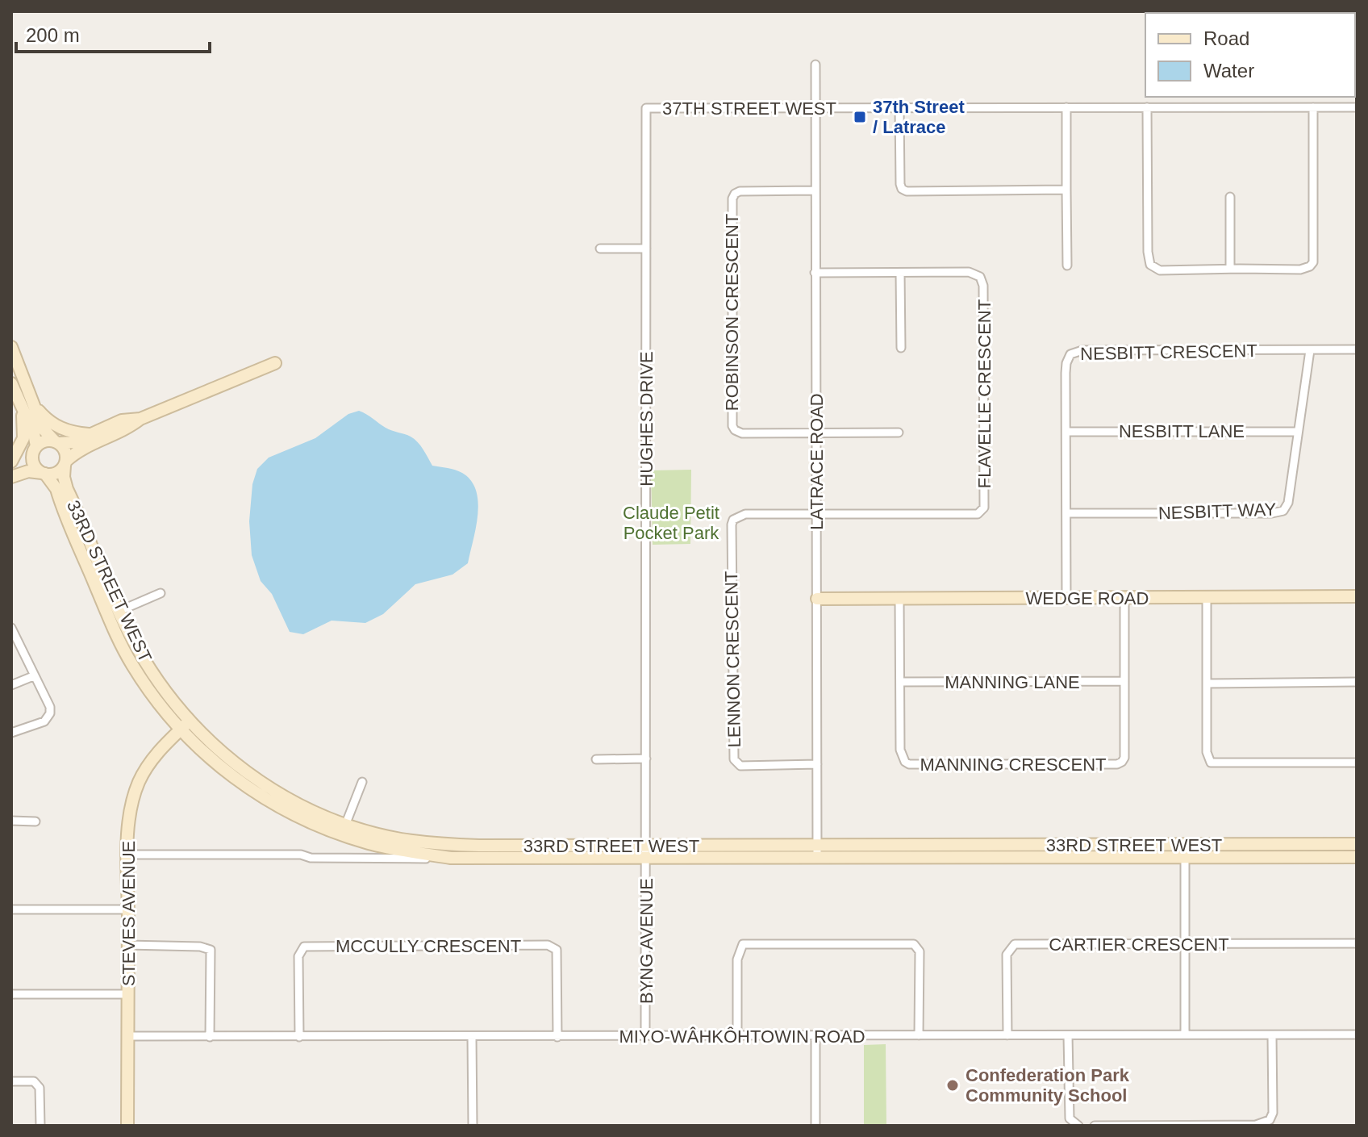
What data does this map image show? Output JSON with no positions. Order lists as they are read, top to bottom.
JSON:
{
  "streets": {
    "main road": ["33RD STREET WEST", "WEDGE ROAD", "STEVES AVENUE"],
    "street": [
      "37TH STREET WEST",
      "ROBINSON CRESCENT",
      "NESBITT CRESCENT",
      "FLAVELLE CRESCENT",
      "HUGHES DRIVE",
      "NESBITT LANE",
      "LATRACE ROAD",
      "NESBITT WAY",
      "LENNON CRESCENT",
      "MANNING LANE",
      "MANNING CRESCENT",
      "BYNG AVENUE",
      "CARTIER CRESCENT",
      "MCCULLY CRESCENT",
      "MIYO-WÂHKÔHTOWIN ROAD"
    ]
  },
  "crossings": [
    ["37TH STREET WEST", "HUGHES DRIVE"],
    ["37TH STREET WEST", "LATRACE ROAD"],
    ["ROBINSON CRESCENT", "LATRACE ROAD"],
    ["NESBITT CRESCENT", "NESBITT LANE"],
    ["NESBITT CRESCENT", "NESBITT WAY"],
    ["NESBITT CRESCENT", "WEDGE ROAD"],
    ["FLAVELLE CRESCENT", "LATRACE ROAD"],
    ["FLAVELLE CRESCENT", "LENNON CRESCENT"],
    ["HUGHES DRIVE", "33RD STREET WEST"],
    ["HUGHES DRIVE", "BYNG AVENUE"],
    ["NESBITT LANE", "NESBITT WAY"],
    ["LATRACE ROAD", "33RD STREET WEST"],
    ["LATRACE ROAD", "WEDGE ROAD"],
    ["LATRACE ROAD", "LENNON CRESCENT"],
    ["33RD STREET WEST", "STEVES AVENUE"],
    ["33RD STREET WEST", "BYNG AVENUE"],
    ["WEDGE ROAD", "MANNING CRESCENT"],
    ["MANNING LANE", "MANNING CRESCENT"],
    ["STEVES AVENUE", "MIYO-WÂHKÔHTOWIN ROAD"],
    ["BYNG AVENUE", "MIYO-WÂHKÔHTOWIN ROAD"],
    ["CARTIER CRESCENT", "MIYO-WÂHKÔHTOWIN ROAD"],
    ["MCCULLY CRESCENT", "MIYO-WÂHKÔHTOWIN ROAD"]
  ],
  "parks": ["Claude Petit Pocket Park"],
  "places": {
    "transit": ["37th Street / Latrace"],
    "other": ["Confederation Park Community School"]
  },
  "legend": ["Road", "Water"],
  "scale_bar": "200 m"
}
